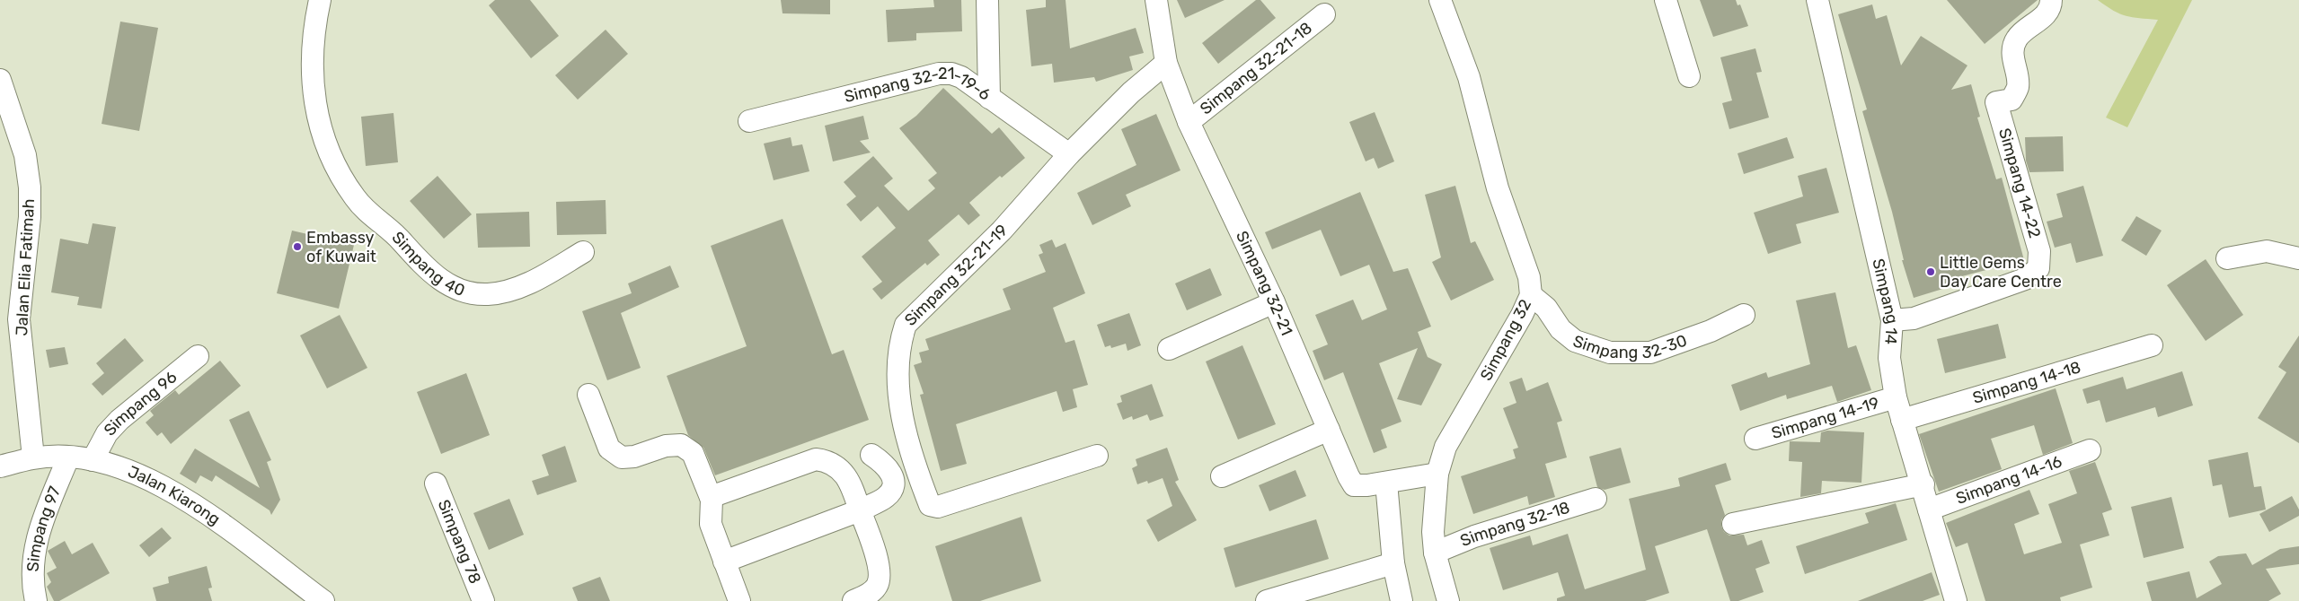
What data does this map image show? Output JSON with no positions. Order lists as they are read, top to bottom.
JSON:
{
  "streets": {
    "street": [
      "Simpang 32-21-18",
      "Simpang 32-21-19-6",
      "Simpang 14-22",
      "Simpang 40",
      "Jalan Elia Fatimah",
      "Simpang 32-21-19",
      "Simpang 32-21",
      "Simpang 14",
      "Simpang 32-30",
      "Simpang 32",
      "Simpang 14-18",
      "Simpang 96",
      "Simpang 14-19",
      "Simpang 14-16",
      "Jalan Kiarong",
      "Simpang 32-18",
      "Simpang 97",
      "Simpang 78"
    ]
  },
  "crossings": [
    ["Simpang 32-21-18", "Simpang 32-21"],
    ["Simpang 32-21-19-6", "Simpang 32-21-19"],
    ["Simpang 14-22", "Simpang 14"],
    ["Jalan Elia Fatimah", "Jalan Kiarong"],
    ["Simpang 32-21-19", "Simpang 32-21"],
    ["Simpang 32-21", "Simpang 32"],
    ["Simpang 14", "Simpang 14-18"],
    ["Simpang 14", "Simpang 14-19"],
    ["Simpang 14", "Simpang 14-16"],
    ["Simpang 32-30", "Simpang 32"],
    ["Simpang 32", "Simpang 32-18"],
    ["Simpang 96", "Jalan Kiarong"],
    ["Jalan Kiarong", "Simpang 97"]
  ],
  "places": ["Embassy of Kuwait", "Little Gems Day Care Centre"]
}
